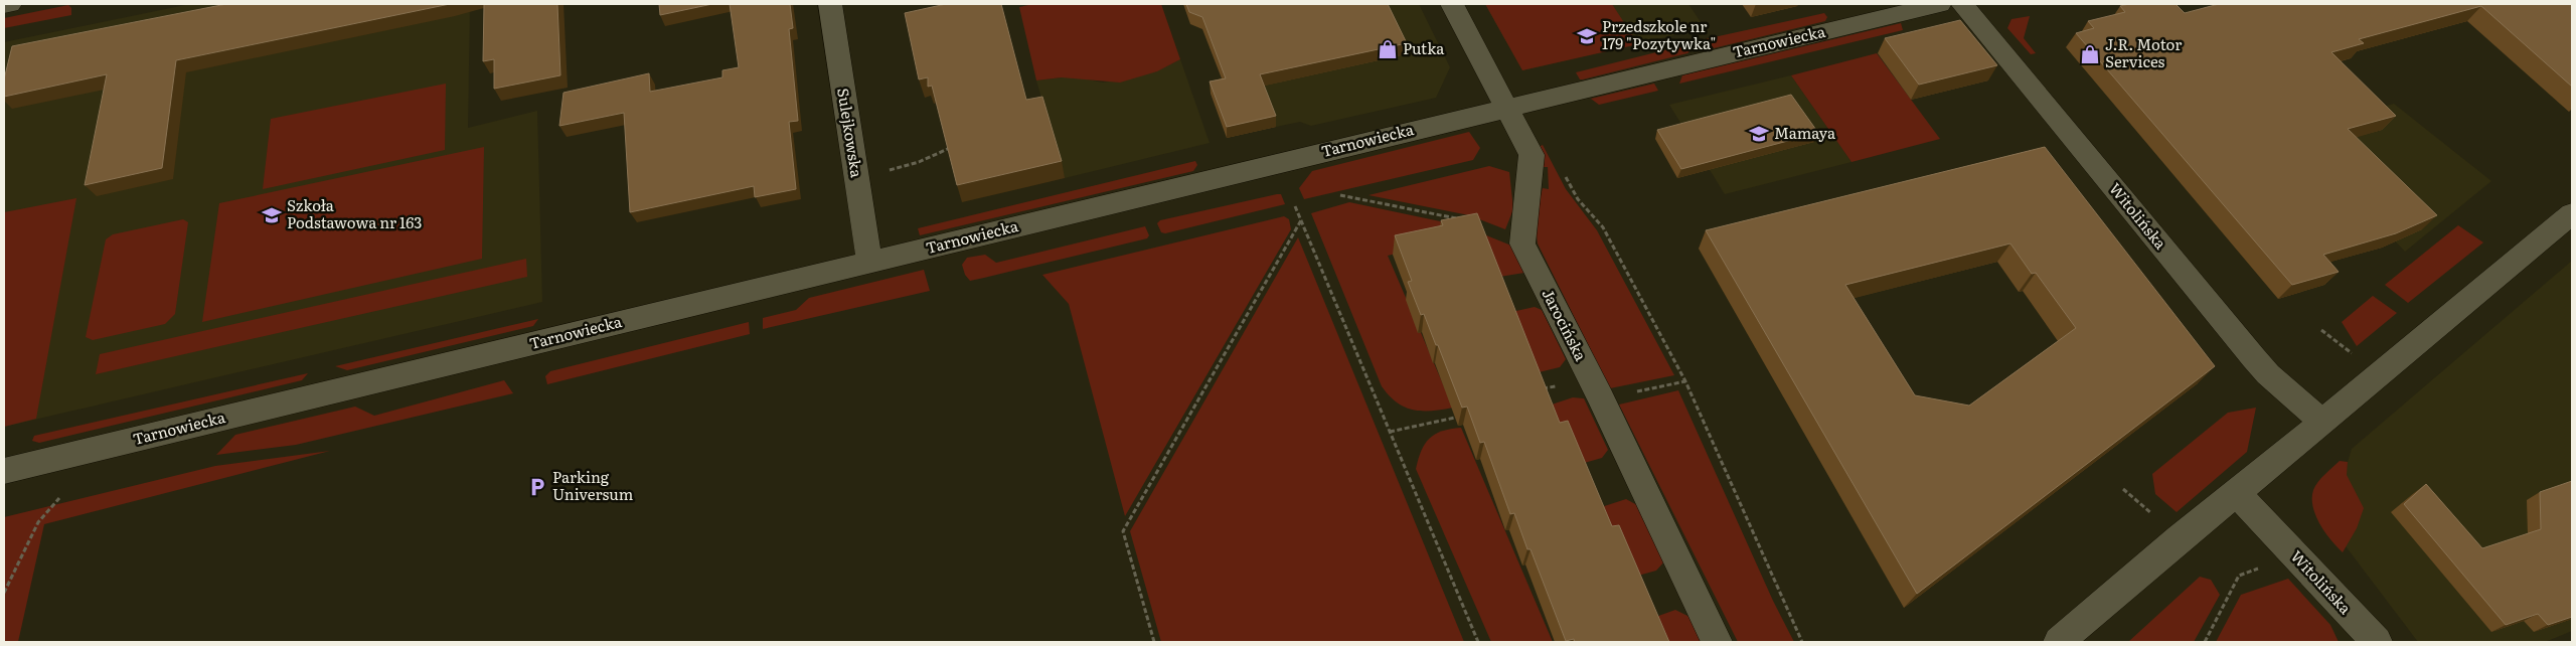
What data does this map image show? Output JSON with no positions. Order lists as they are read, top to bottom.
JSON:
{
  "streets": {
    "street": [
      "Tarnowiecka",
      "Sulejkowska",
      "Witolińska",
      "Jarocińska"
    ]
  },
  "crossings": [
    ["Tarnowiecka", "Sulejkowska"],
    ["Tarnowiecka", "Jarocińska"]
  ],
  "places": {
    "school or university": ["Przedszkole nr 179 \"Pozytywka\"", "Mamaya", "Szkoła Podstawowa nr 163"],
    "shop": ["Putka", "J.R. Motor Services"],
    "parking": ["Parking Universum"]
  }
}
